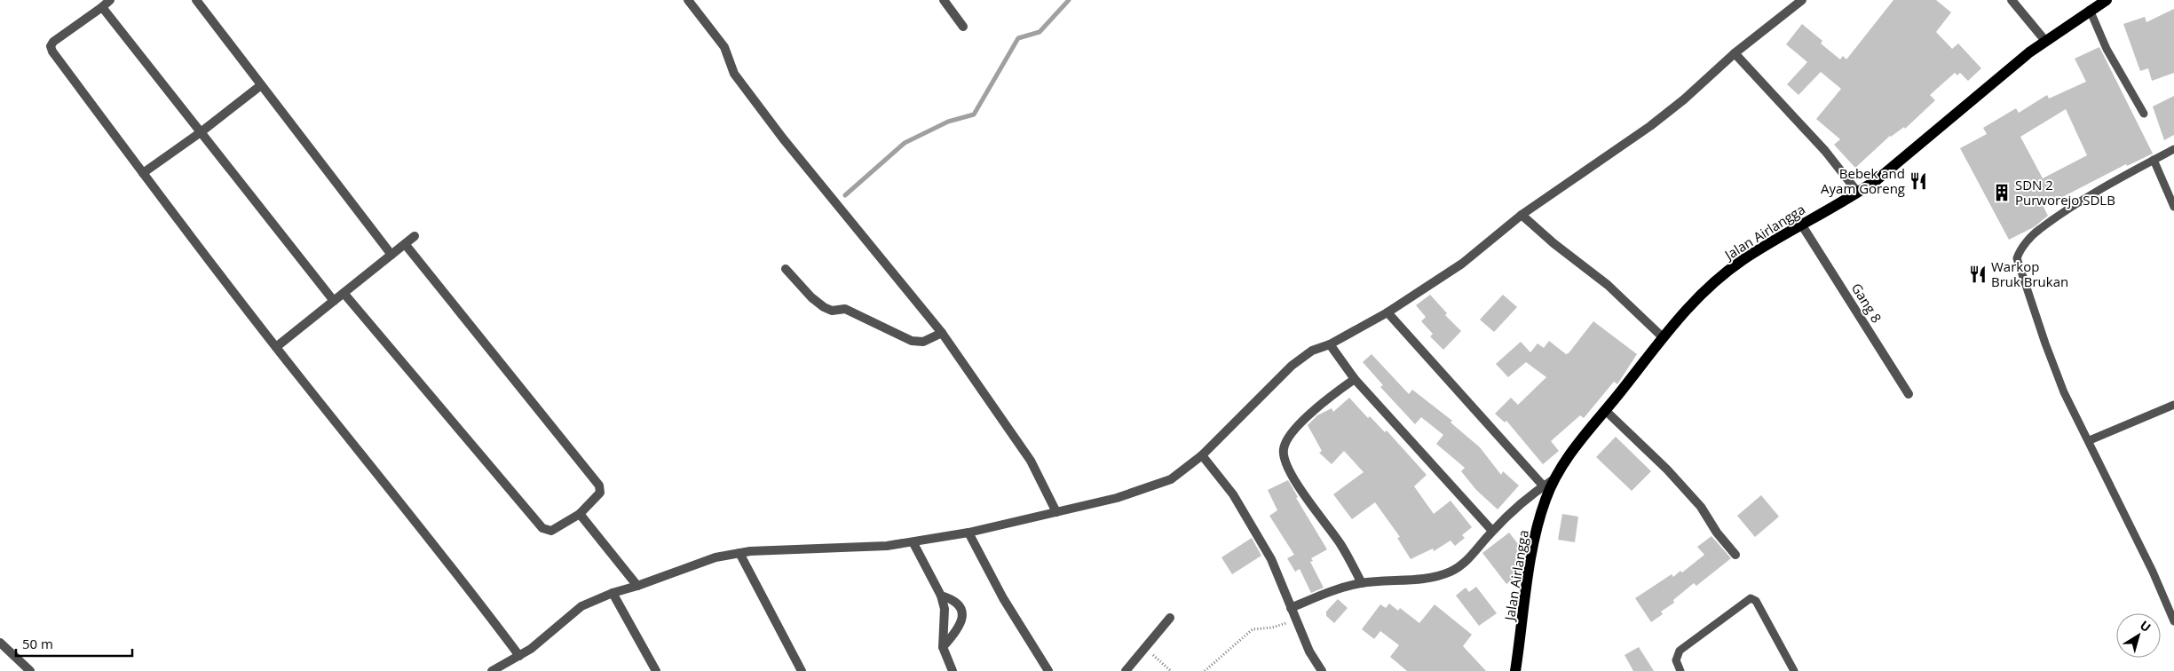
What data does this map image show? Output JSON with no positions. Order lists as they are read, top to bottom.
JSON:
{
  "streets": {
    "main road": ["Jalan Airlangga"],
    "street": ["Gang 8"]
  },
  "crossings": [
    ["Jalan Airlangga", "Gang 8"]
  ],
  "places": {
    "restaurant": ["Bebek and Ayam Goreng", "Warkop Bruk Brukan"],
    "building": ["SDN 2 Purworejo SDLB"]
  },
  "scale_bar": "50 m",
  "north": "top right"
}
